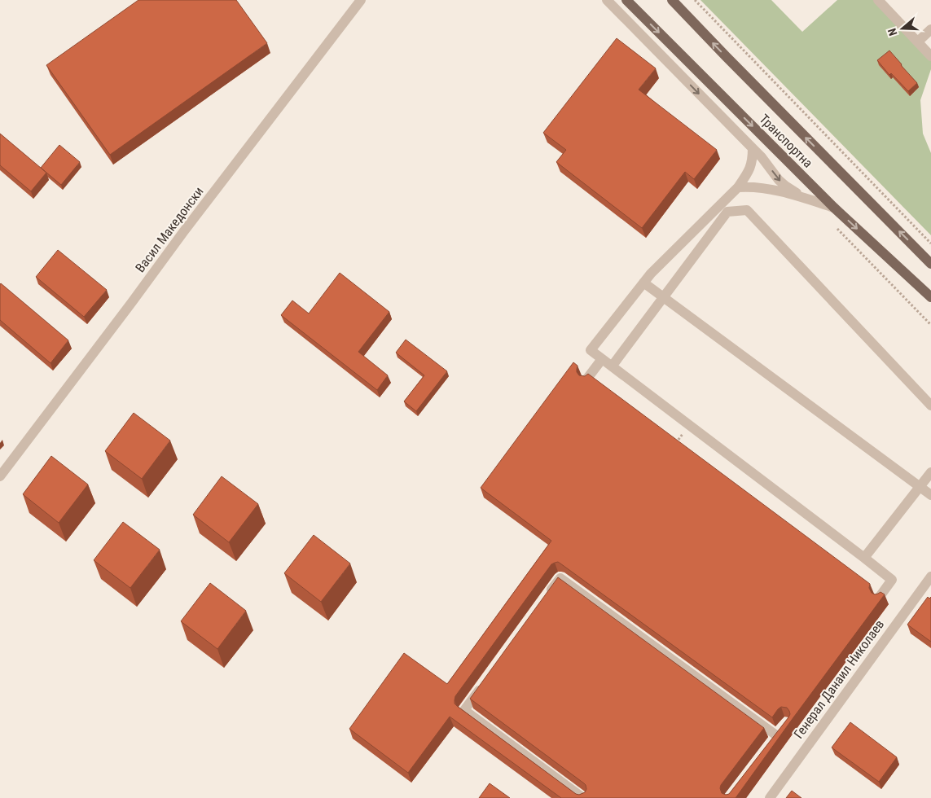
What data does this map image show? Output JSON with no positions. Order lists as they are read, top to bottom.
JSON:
{
  "streets": {
    "main road": ["Транспортна"],
    "street": ["Васил Македонски", "Генерал Данаил Николаев"]
  },
  "north": "left"
}
